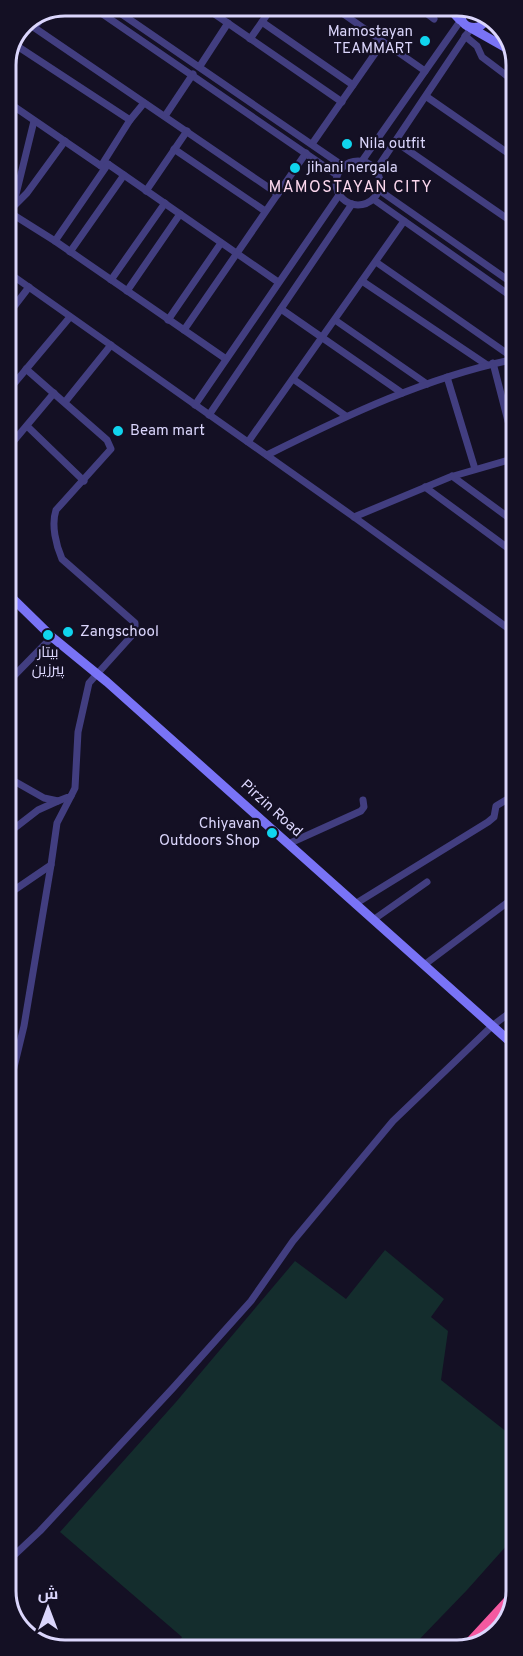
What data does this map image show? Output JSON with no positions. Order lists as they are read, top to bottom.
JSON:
{
  "streets": {
    "street": ["Pirzin Road"]
  },
  "districts": ["MAMOSTAYAN CITY"],
  "places": [
    "Mamostayan TEAMMART",
    "Nila outfit",
    "jihani nergala",
    "Beam mart",
    "Zangschool",
    "بيتار پيرزين",
    "Chiyavan Outdoors Shop"
  ],
  "north": "top"
}
